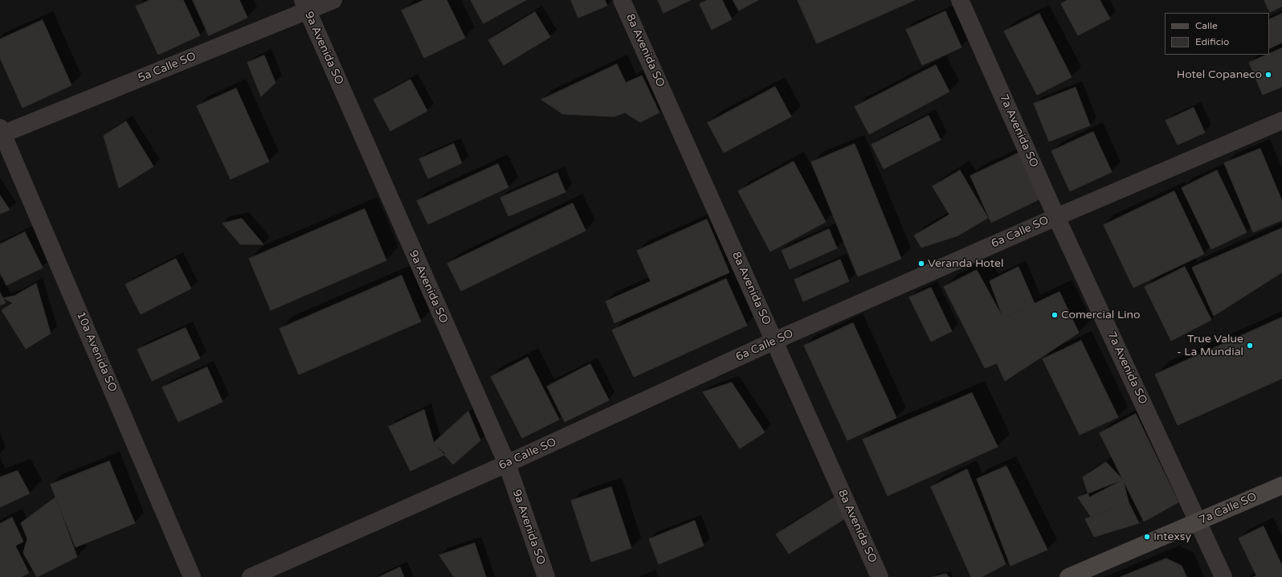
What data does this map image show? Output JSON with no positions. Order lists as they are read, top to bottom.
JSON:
{
  "streets": {
    "main road": ["7a Calle SO"],
    "street": [
      "9a Avenida SO",
      "8a Avenida SO",
      "5a Calle SO",
      "7a Avenida SO",
      "6a Calle SO",
      "10a Avenida SO"
    ]
  },
  "crossings": [
    ["9a Avenida SO", "5a Calle SO"],
    ["9a Avenida SO", "6a Calle SO"],
    ["8a Avenida SO", "6a Calle SO"],
    ["5a Calle SO", "10a Avenida SO"],
    ["7a Avenida SO", "6a Calle SO"],
    ["7a Avenida SO", "7a Calle SO"]
  ],
  "places": [
    "Hotel Copaneco",
    "Veranda Hotel",
    "Comercial Lino",
    "True Value - La Mundial",
    "Intexsy"
  ],
  "legend": ["Calle", "Edificio"]
}
